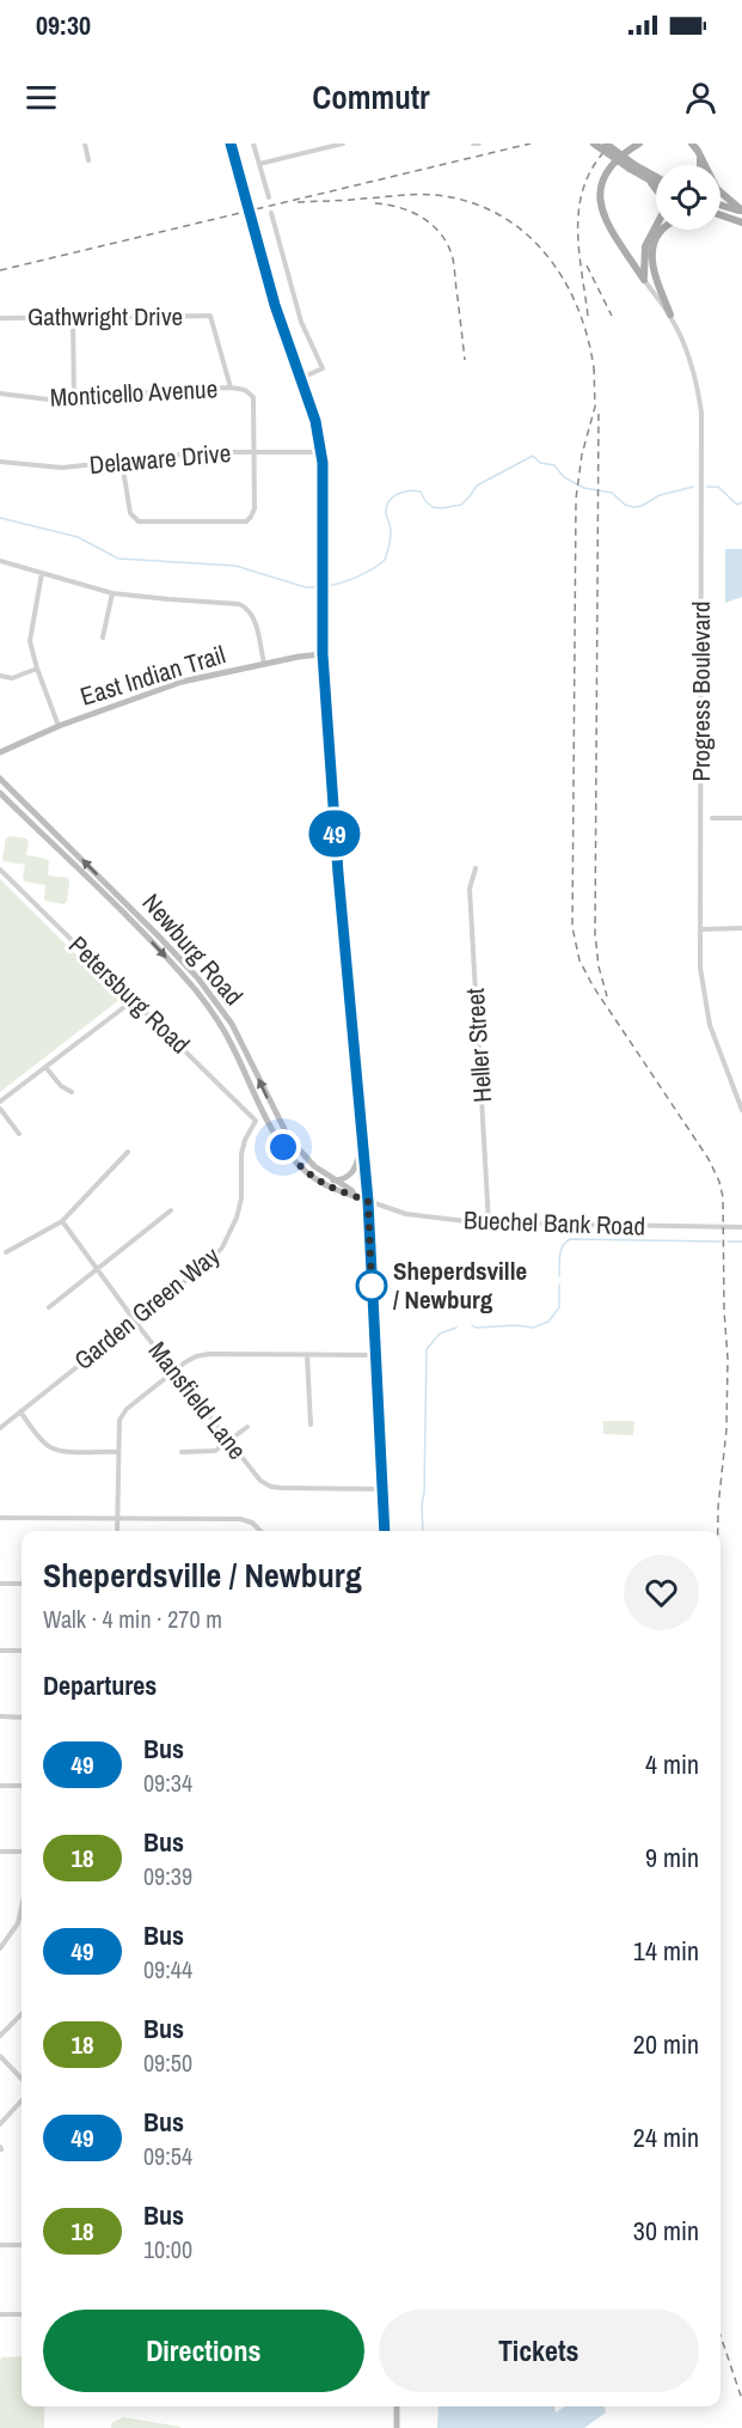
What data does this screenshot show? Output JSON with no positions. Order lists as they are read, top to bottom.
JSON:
{
  "streets": {
    "main road": ["East Indian Trail", "Newburg Road"],
    "street": [
      "Gathwright Drive",
      "Monticello Avenue",
      "Delaware Drive",
      "Progress Boulevard",
      "Petersburg Road",
      "Heller Street",
      "Buechel Bank Road",
      "Garden Green Way",
      "Mansfield Lane"
    ]
  },
  "crossings": [
    ["Gathwright Drive", "Monticello Avenue"],
    ["Monticello Avenue", "Delaware Drive"],
    ["Newburg Road", "Buechel Bank Road"],
    ["Petersburg Road", "Garden Green Way"],
    ["Heller Street", "Buechel Bank Road"],
    ["Garden Green Way", "Mansfield Lane"]
  ],
  "places": ["Sheperdsville / Newburg"],
  "lines": ["bus line 49"],
  "page": {
    "status": "09:30",
    "header": "Commutr",
    "on_map": "49",
    "heading": [
      ["Sheperdsville / Newburg", "Walk · 4 min · 270 m"],
      "Departures"
    ],
    "list": [
      {
        "mark": "49",
        "name": "Bus",
        "note": "09:34",
        "value": "4 min"
      },
      {
        "mark": "18",
        "name": "Bus",
        "note": "09:39",
        "value": "9 min"
      },
      {
        "mark": "49",
        "name": "Bus",
        "note": "09:44",
        "value": "14 min"
      },
      {
        "mark": "18",
        "name": "Bus",
        "note": "09:50",
        "value": "20 min"
      },
      {
        "mark": "49",
        "name": "Bus",
        "note": "09:54",
        "value": "24 min"
      },
      {
        "mark": "18",
        "name": "Bus",
        "note": "10:00",
        "value": "30 min"
      }
    ],
    "buttons": ["Directions", "Tickets"]
  }
}
